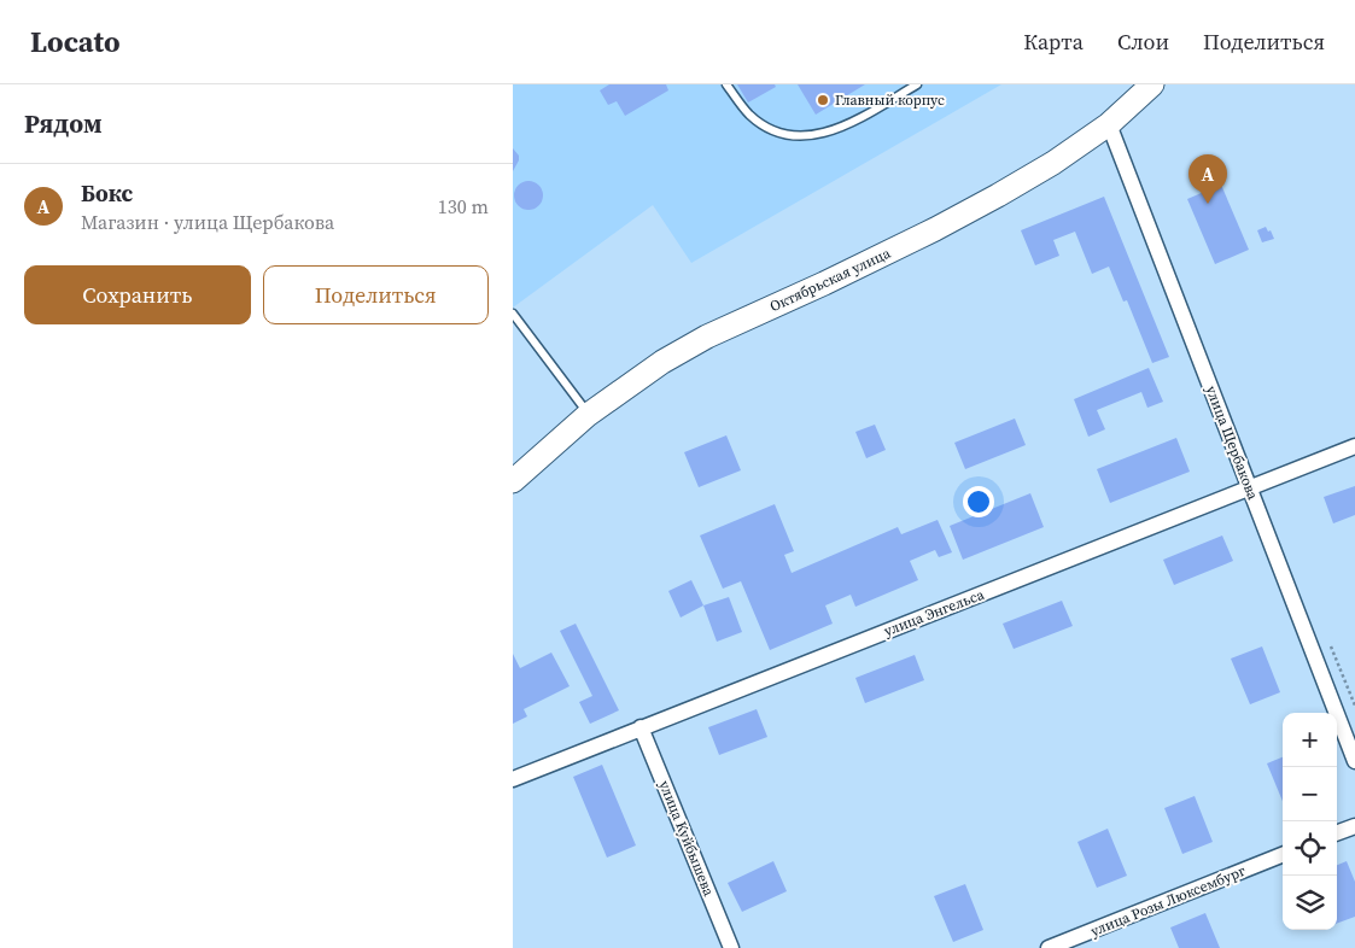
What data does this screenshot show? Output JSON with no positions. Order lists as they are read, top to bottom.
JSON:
{
  "streets": {
    "main road": ["Октябрьская улица"],
    "street": [
      "улица Щербакова",
      "улица Энгельса",
      "улица Куйбышева",
      "улица Розы Люксембург"
    ]
  },
  "crossings": [
    ["Октябрьская улица", "улица Щербакова"],
    ["улица Щербакова", "улица Энгельса"],
    ["улица Энгельса", "улица Куйбышева"]
  ],
  "places": ["Главный корпус"],
  "page": {
    "header": "Locato",
    "nav": ["Карта", "Слои", "Поделиться"],
    "heading": "Рядом",
    "pins": "A",
    "list": [
      {
        "mark": "A",
        "name": "Бокс",
        "note": "Магазин · улица Щербакова",
        "value": "130 m"
      }
    ],
    "buttons": ["Сохранить", "Поделиться"],
    "map_buttons": ["+", "−"]
  }
}
